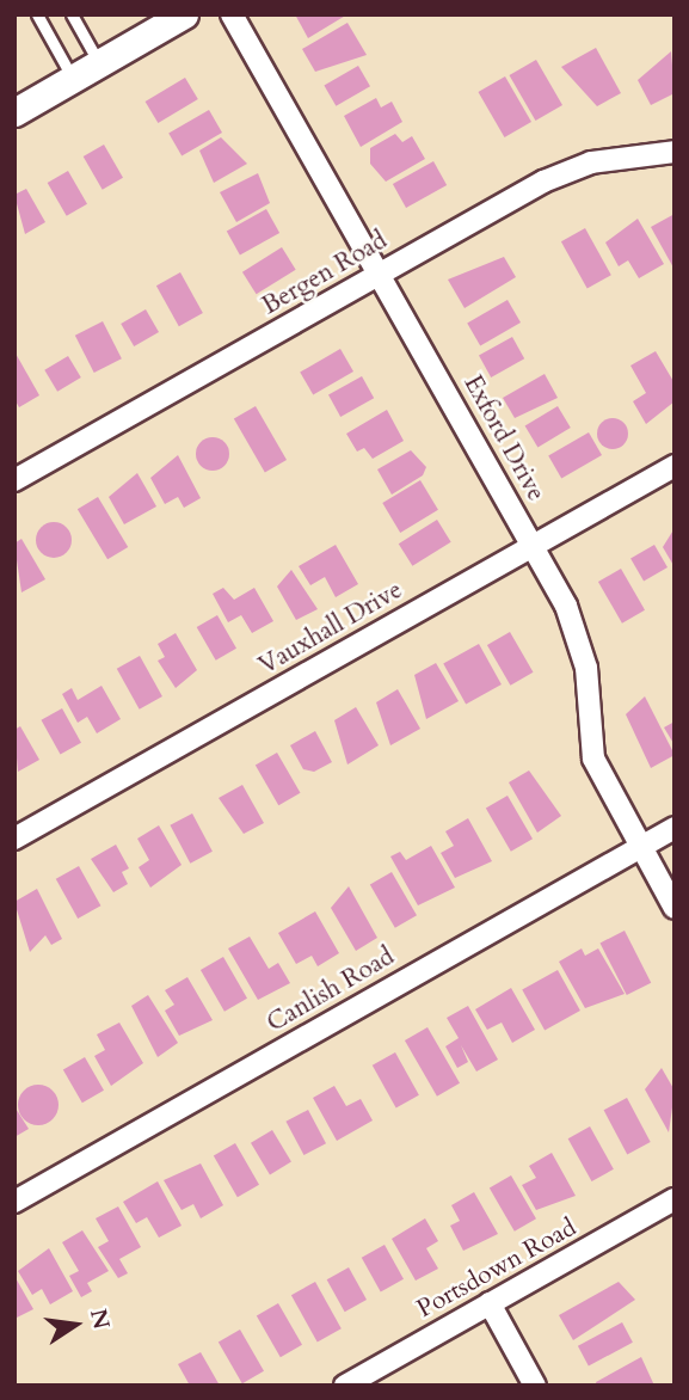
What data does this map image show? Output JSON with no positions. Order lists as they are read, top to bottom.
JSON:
{
  "streets": {
    "street": [
      "Bergen Road",
      "Exford Drive",
      "Vauxhall Drive",
      "Canlish Road",
      "Portsdown Road"
    ]
  },
  "crossings": [
    ["Bergen Road", "Exford Drive"],
    ["Exford Drive", "Vauxhall Drive"],
    ["Exford Drive", "Canlish Road"]
  ],
  "north": "right"
}
